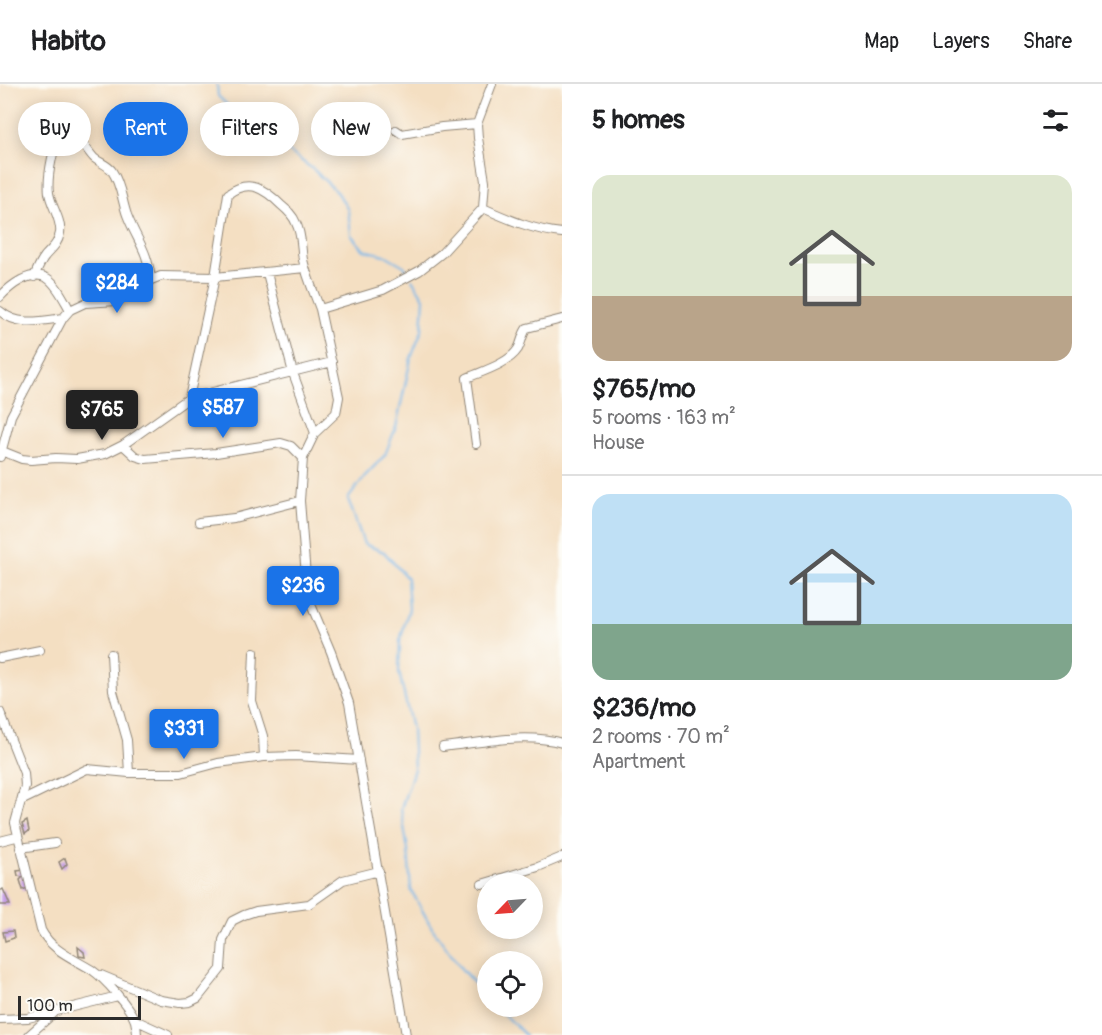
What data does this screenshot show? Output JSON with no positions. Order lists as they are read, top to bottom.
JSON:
{
  "scale_bar": "100 m",
  "north": "bottom left",
  "page": {
    "header": "Habito",
    "nav": ["Map", "Layers", "Share"],
    "heading": "5 homes",
    "chip": [
      "Buy",
      "Rent",
      "Filters",
      "New"
    ],
    "list": [
      {
        "name": "$765/mo",
        "note": "5 rooms · 163 m² · House"
      },
      {
        "name": "$236/mo",
        "note": "2 rooms · 70 m² · Apartment"
      }
    ],
    "price": [
      "$284",
      "$587",
      "$765",
      "$236",
      "$331"
    ],
    "scale": "100 m"
  }
}
